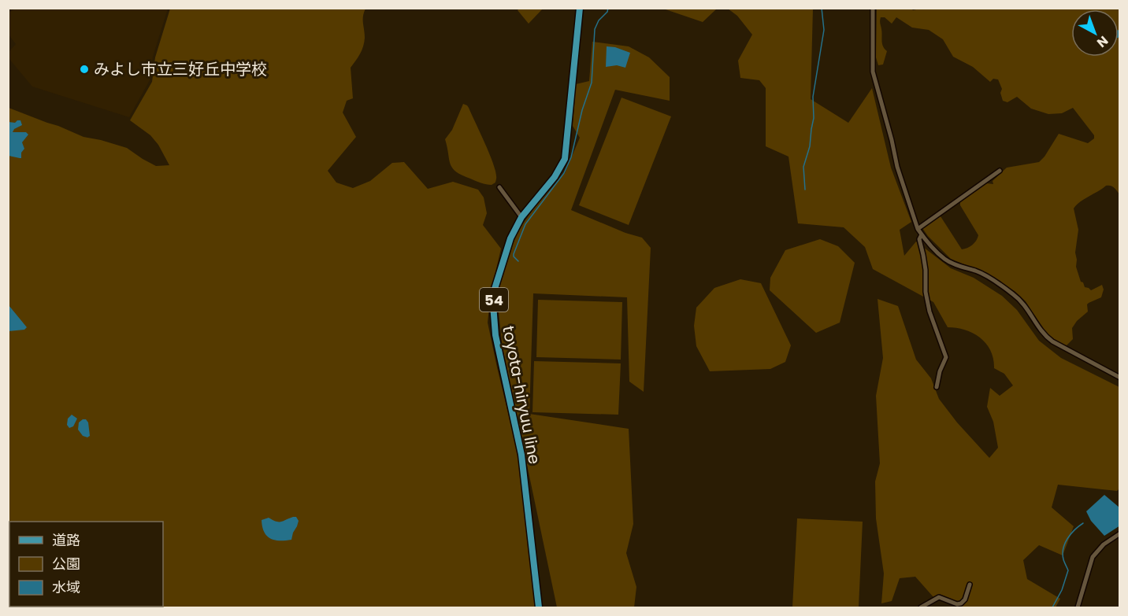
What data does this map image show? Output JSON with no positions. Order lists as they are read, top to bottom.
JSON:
{
  "streets": {
    "main road": ["54", "toyota-hiryuu line"]
  },
  "places": ["みよし市立三好丘中学校"],
  "legend": ["道路", "公園", "水域"],
  "north": "bottom right"
}
